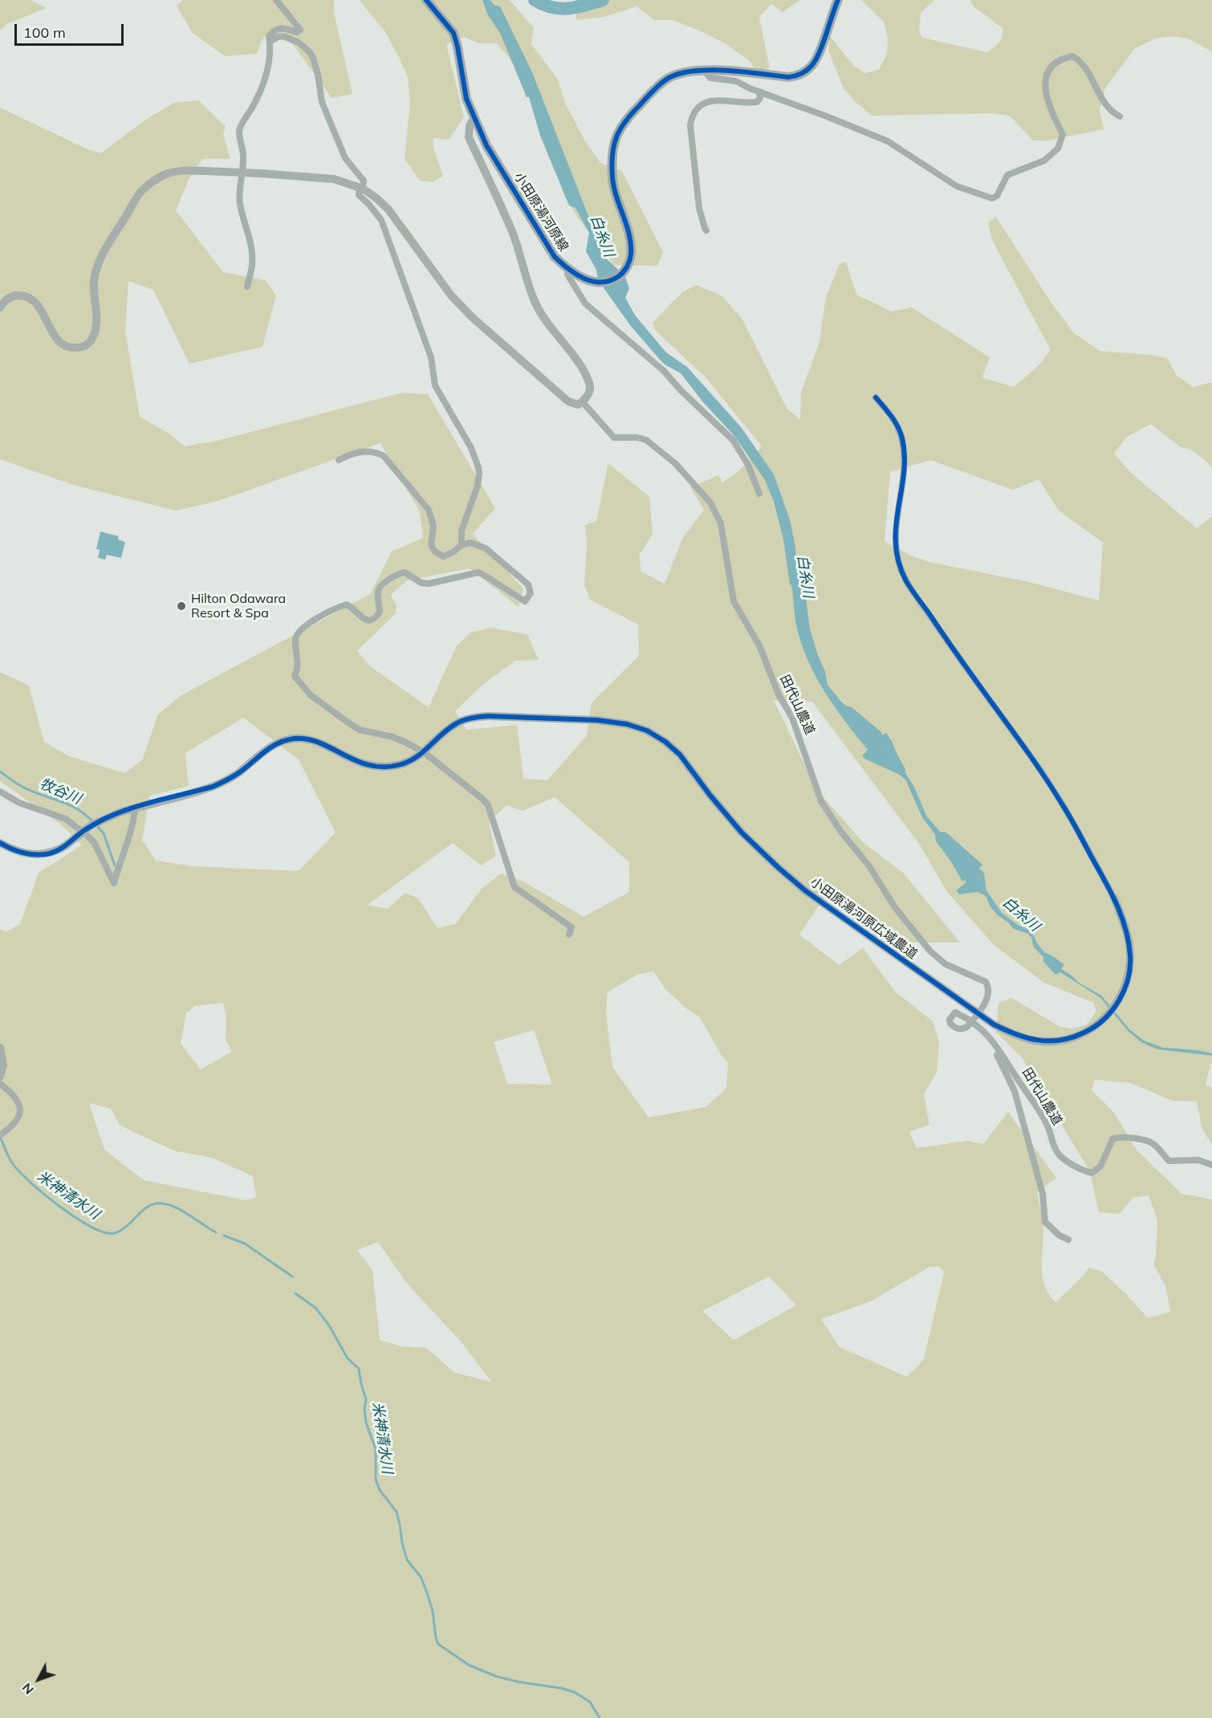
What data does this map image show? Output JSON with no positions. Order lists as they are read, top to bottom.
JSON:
{
  "streets": {
    "main road": ["小田原湯河原線"],
    "street": ["田代山農道", "小田原湯河原広域農道"]
  },
  "crossings": [
    ["田代山農道", "小田原湯河原広域農道"]
  ],
  "water": ["白糸川", "牧谷川", "米神清水川"],
  "places": ["Hilton Odawara Resort & Spa"],
  "scale_bar": "100 m",
  "north": "bottom left"
}
